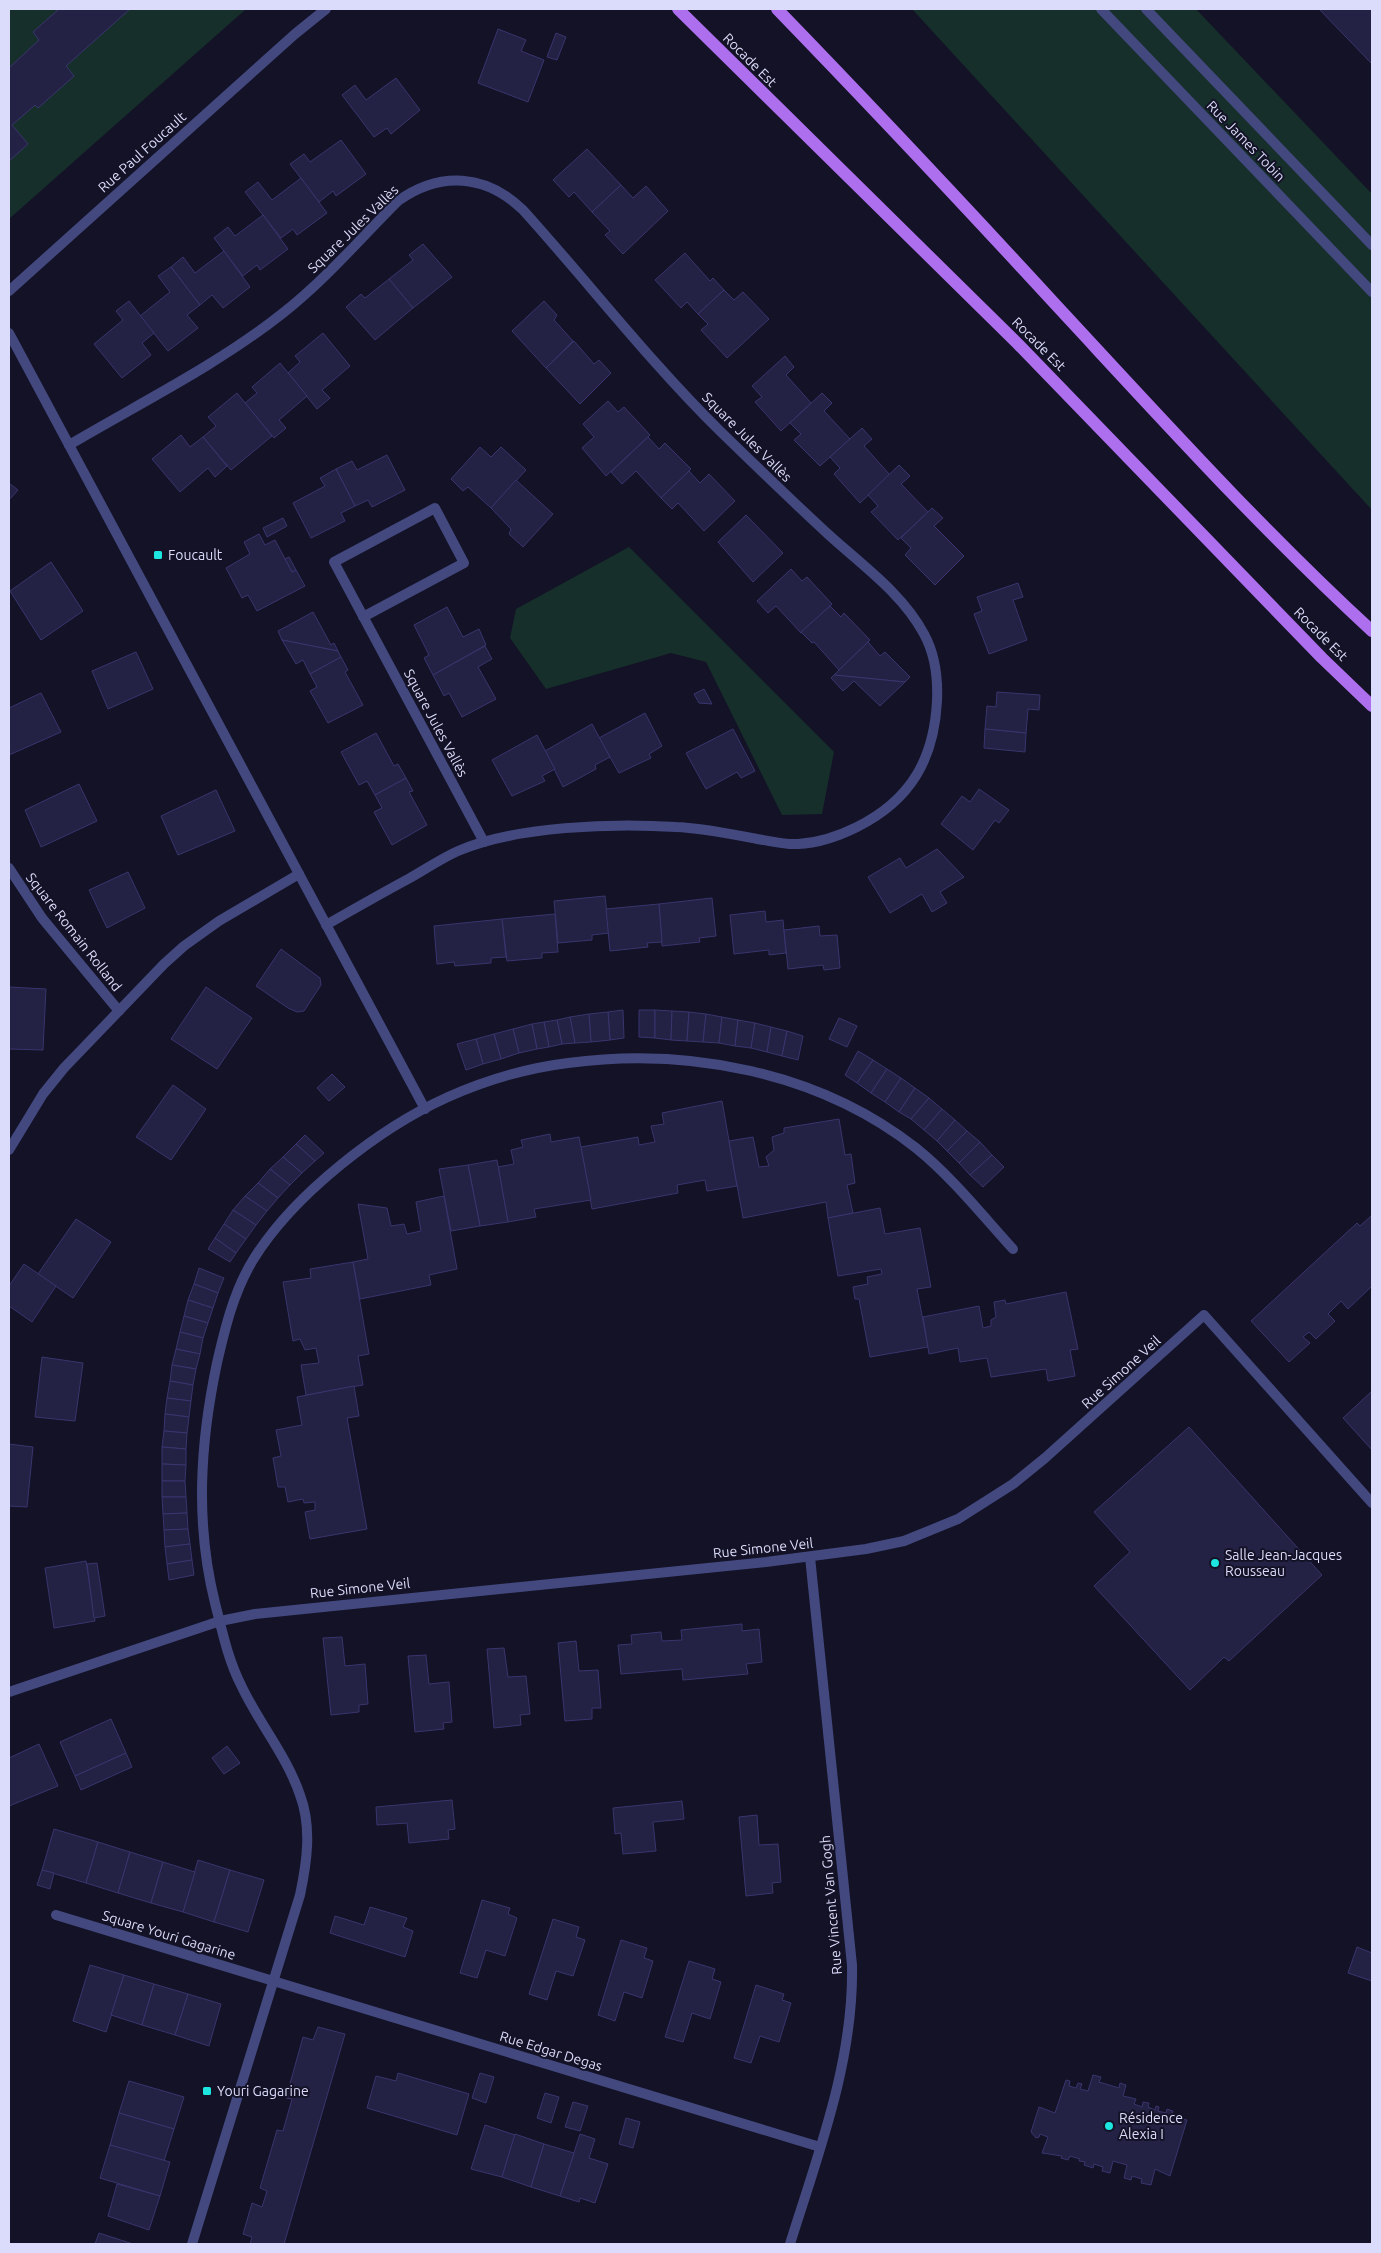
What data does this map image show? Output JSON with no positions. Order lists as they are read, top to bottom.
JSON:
{
  "streets": {
    "main road": ["Rocade Est"],
    "street": [
      "Rue James Tobin",
      "Rue Paul Foucault",
      "Square Jules Vallès",
      "Square Romain Rolland",
      "Rue Simone Veil",
      "Rue Vincent Van Gogh",
      "Square Youri Gagarine",
      "Rue Edgar Degas"
    ]
  },
  "crossings": [
    ["Rue Simone Veil", "Rue Vincent Van Gogh"],
    ["Rue Vincent Van Gogh", "Rue Edgar Degas"],
    ["Square Youri Gagarine", "Rue Edgar Degas"]
  ],
  "places": {
    "transit": ["Foucault", "Youri Gagarine"],
    "other": ["Salle Jean-Jacques Rousseau", "Résidence Alexia I"]
  }
}
